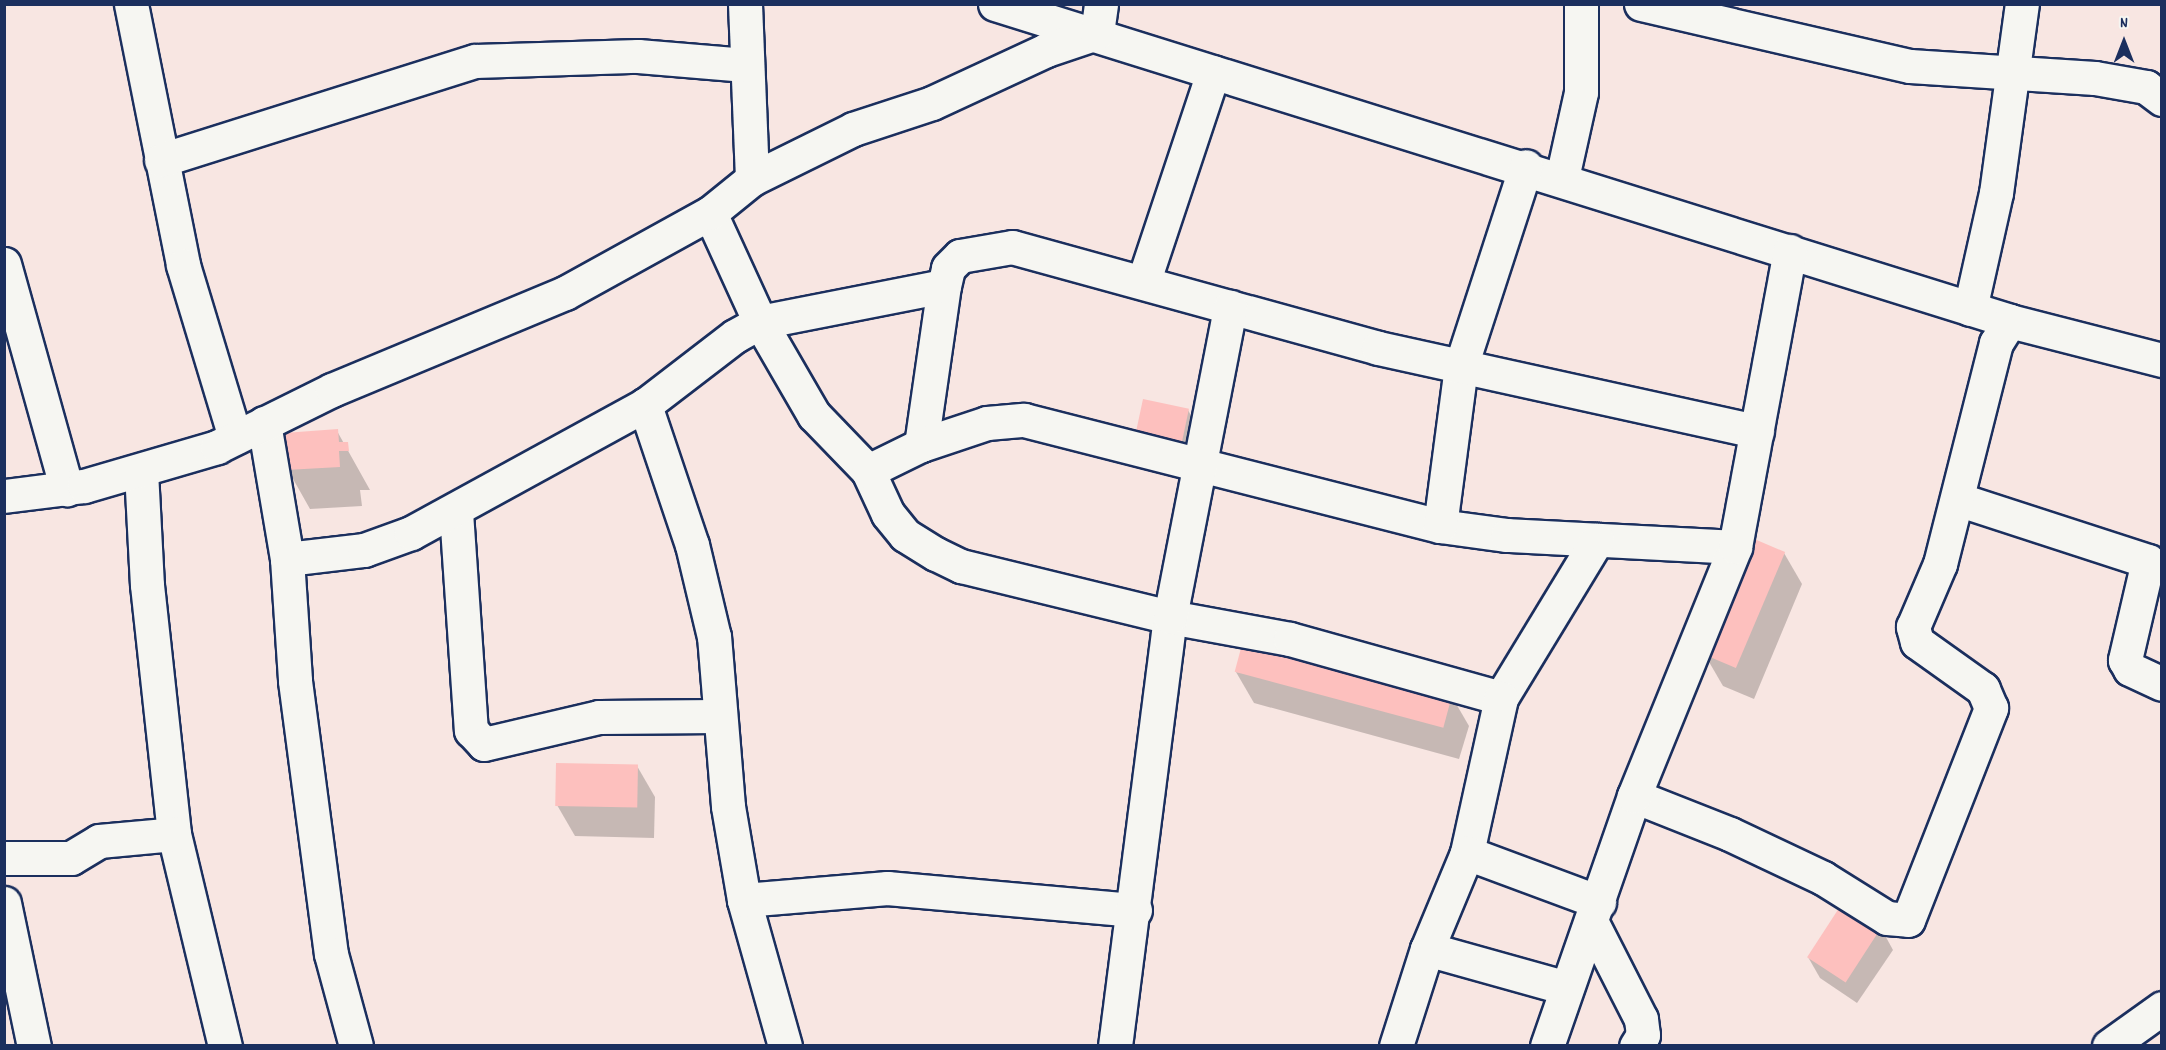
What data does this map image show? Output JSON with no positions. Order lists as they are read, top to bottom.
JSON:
{
  "north": "top"
}
